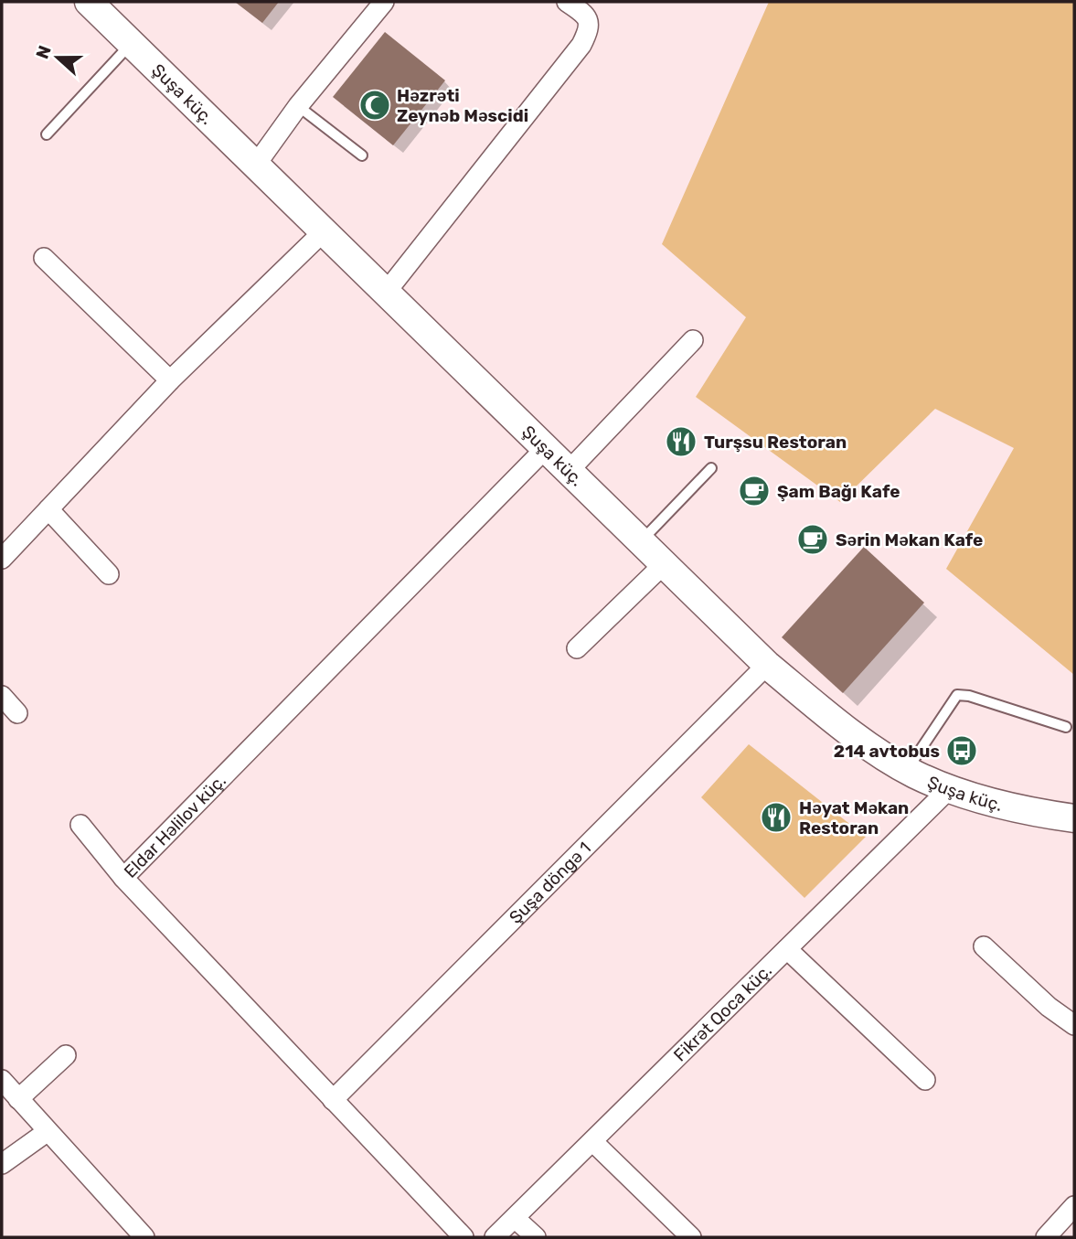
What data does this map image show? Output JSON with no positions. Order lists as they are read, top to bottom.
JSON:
{
  "streets": {
    "street": [
      "Şuşa küç.",
      "Eldar Həlilov küç.",
      "Şuşa döngə 1",
      "Fikrət Qoca küç."
    ]
  },
  "crossings": [
    ["Şuşa küç.", "Eldar Həlilov küç."],
    ["Şuşa küç.", "Şuşa döngə 1"],
    ["Şuşa küç.", "Fikrət Qoca küç."],
    ["Eldar Həlilov küç.", "Şuşa döngə 1"]
  ],
  "places": {
    "mosque": ["Həzrəti Zeynəb Məscidi"],
    "restaurant": ["Turşsu Restoran", "Həyat Məkan Restoran"],
    "cafe": ["Şam Bağı Kafe", "Sərin Məkan Kafe"],
    "bus stop": ["214 avtobus"]
  },
  "north": "left"
}
